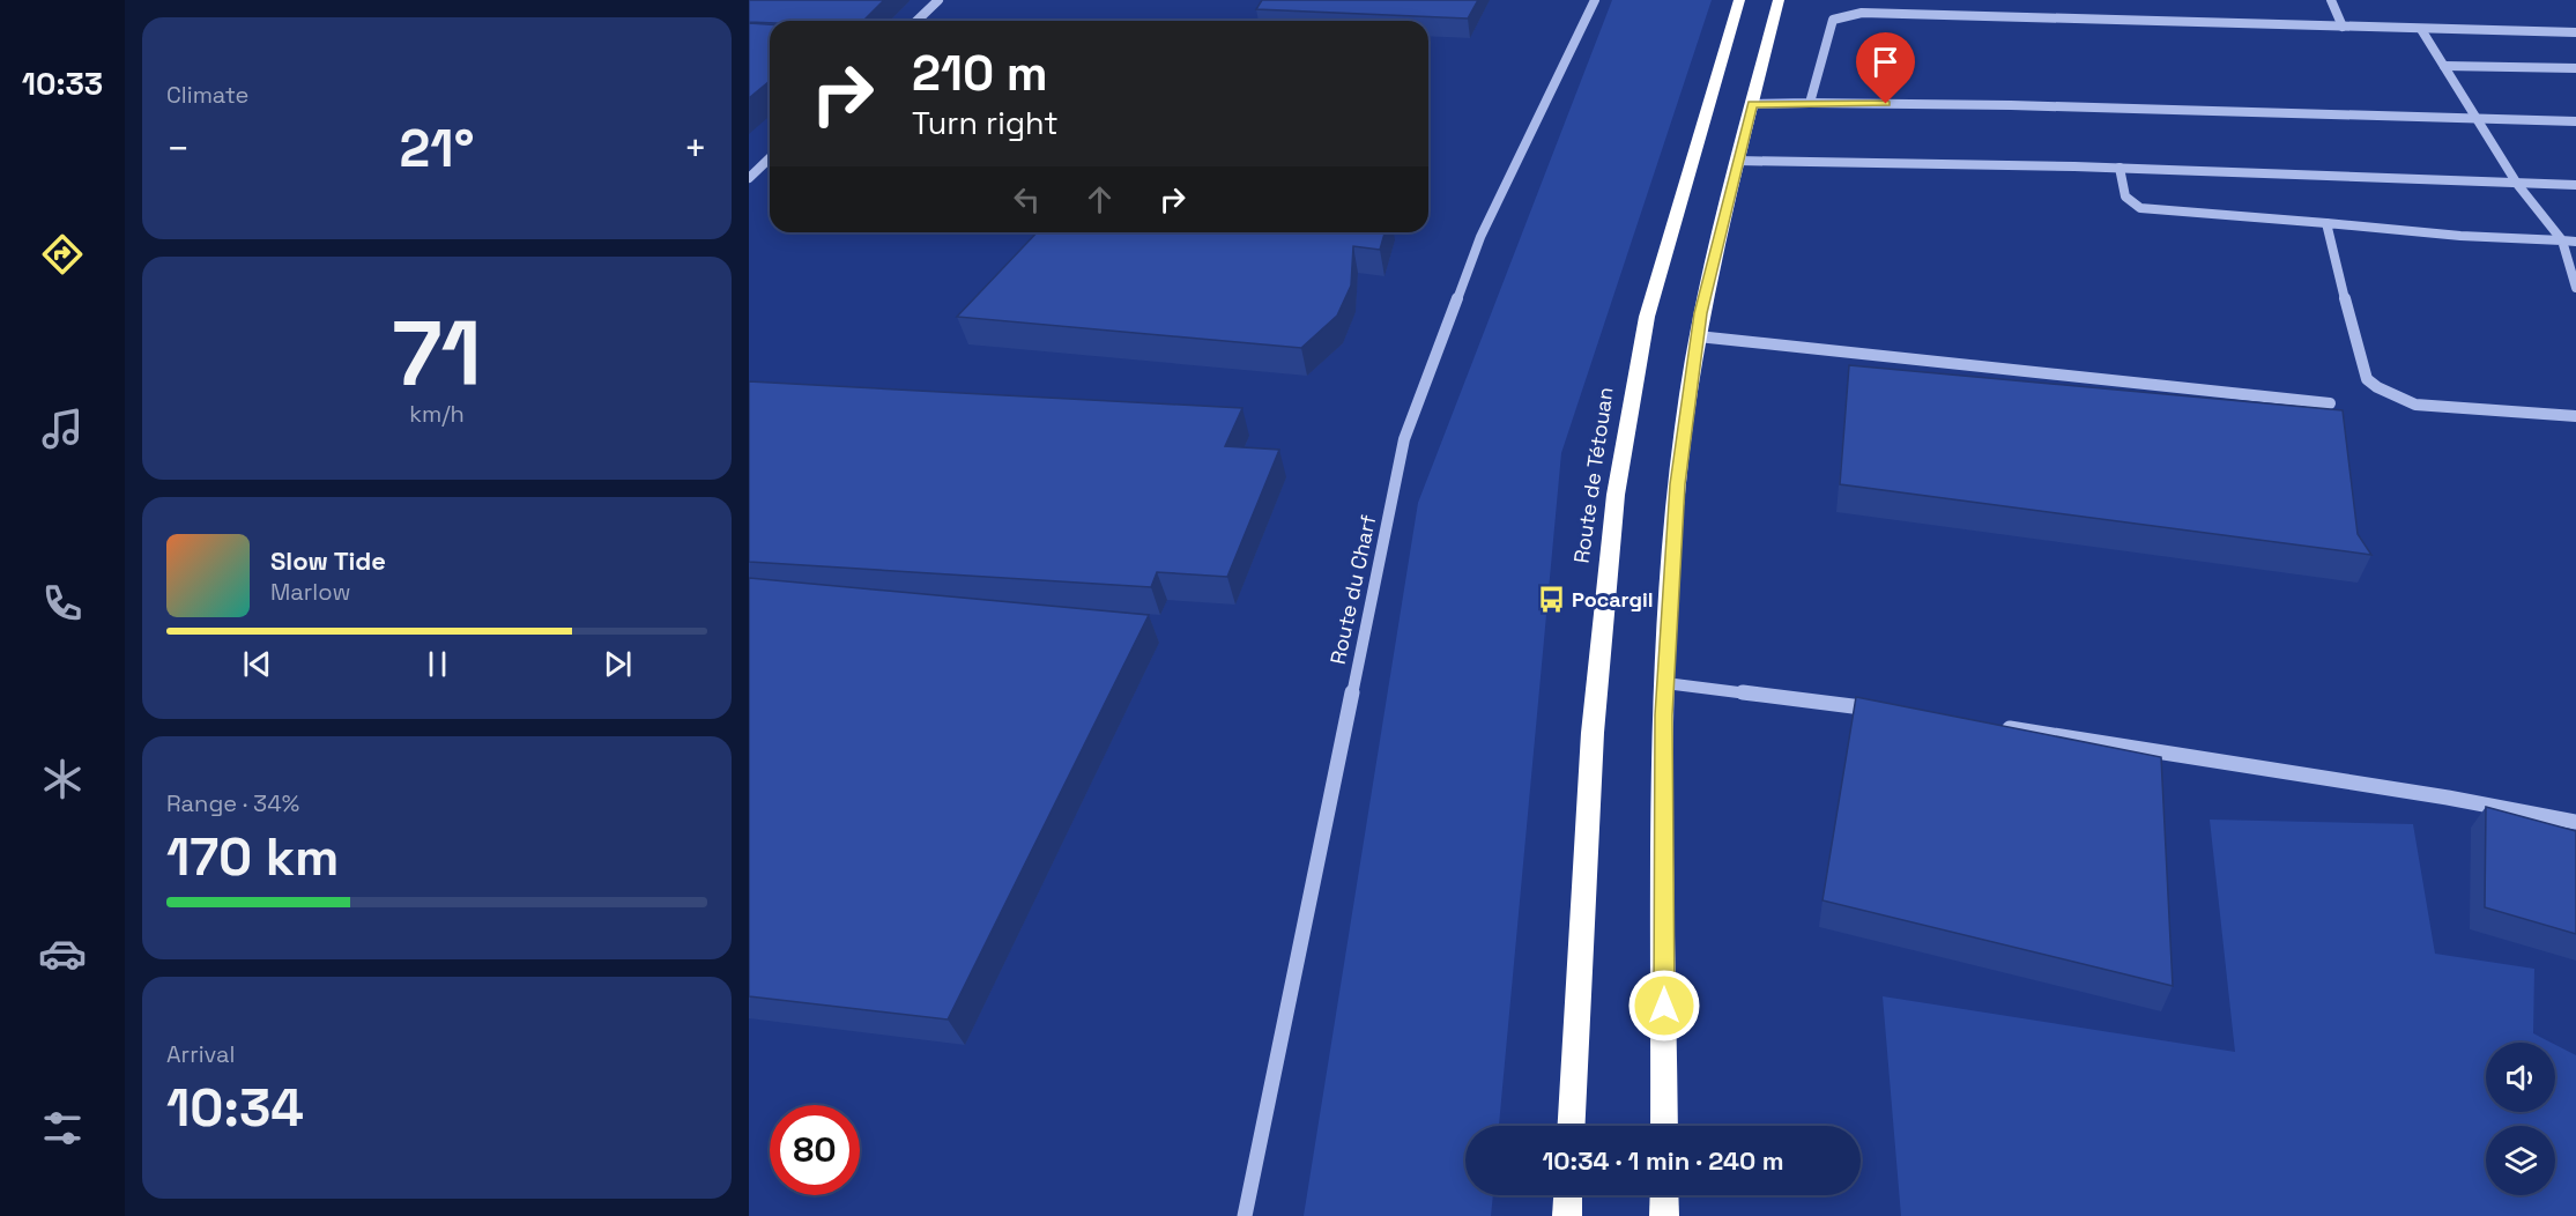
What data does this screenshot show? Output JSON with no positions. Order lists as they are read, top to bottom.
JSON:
{
  "streets": {
    "highway": ["Route de Tétouan"],
    "street": ["Route du Charf"]
  },
  "places": {
    "bus stop": ["Pocargil"]
  },
  "page": {
    "tabs": "10:33",
    "tile": [
      "Climate",
      ["71", "km/h"],
      ["Range · 34%", "170 km"],
      ["Arrival", "10:34"]
    ],
    "turn": ["210 m", "Turn right"],
    "heat": ["−", "21°", "+"],
    "song": ["Slow Tide", "Marlow"],
    "limit": "80",
    "trip": "10:34 · 1 min · 240 m"
  }
}
